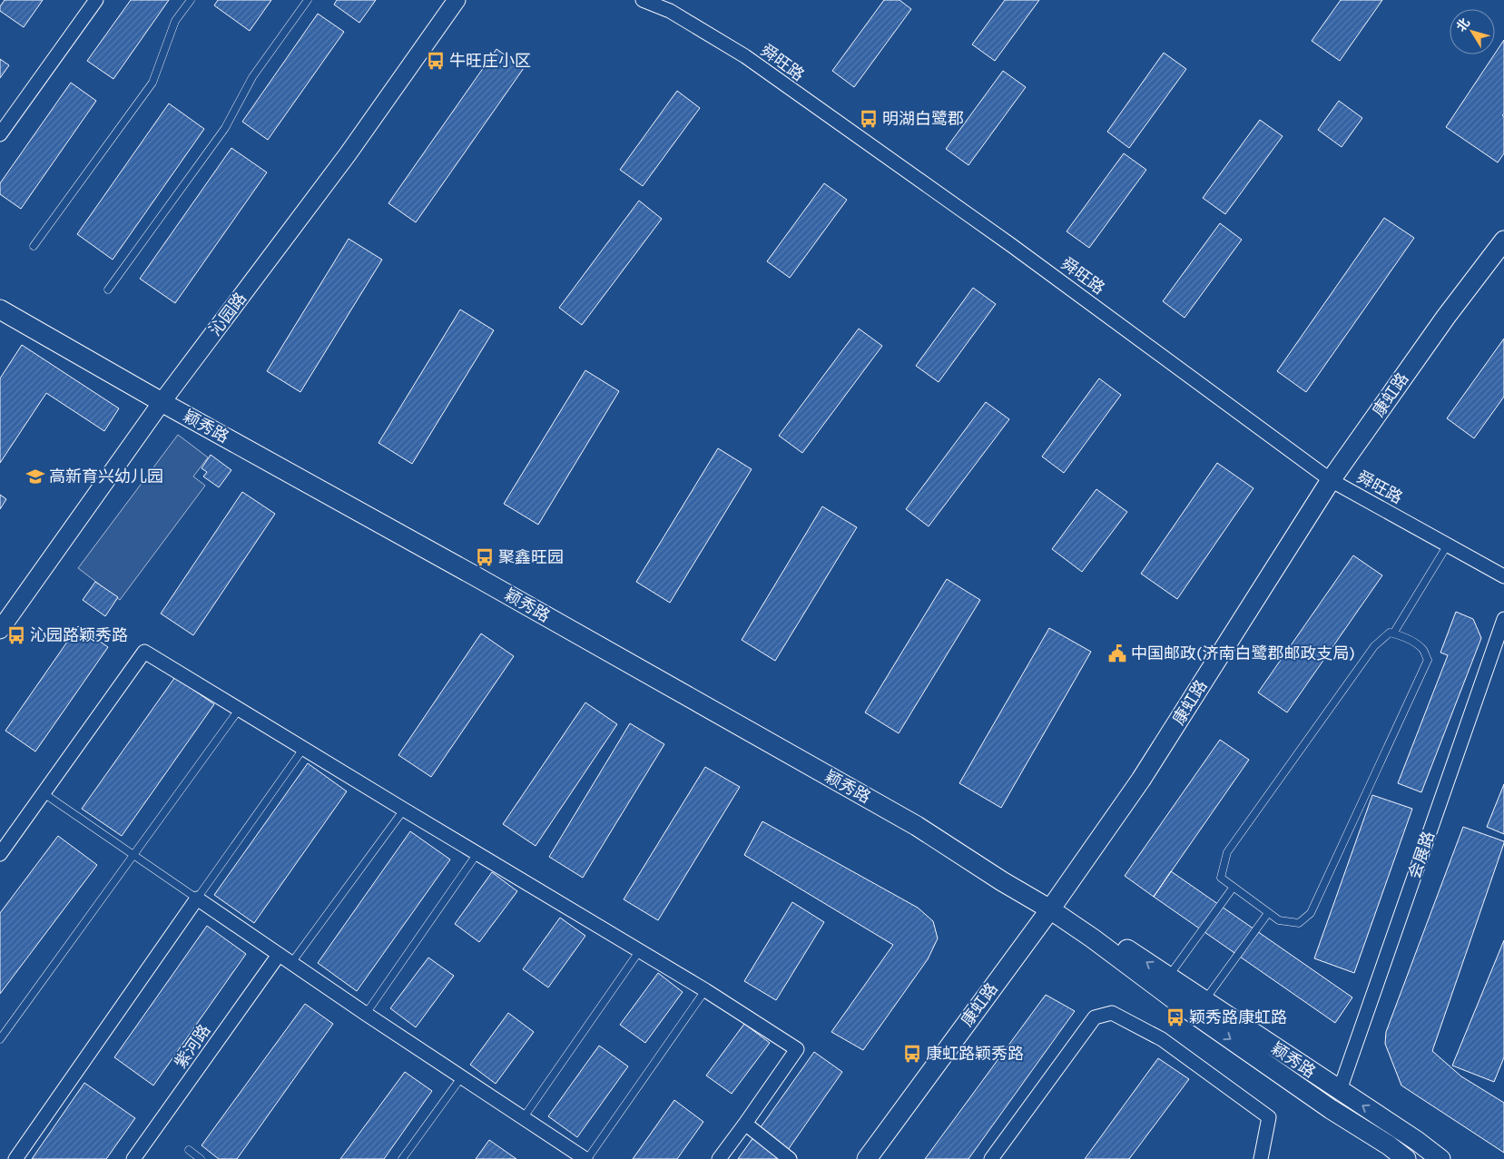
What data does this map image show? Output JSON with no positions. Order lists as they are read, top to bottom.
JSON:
{
  "streets": {
    "main road": ["康虹路", "颖秀路"],
    "street": [
      "舜旺路",
      "沁园路",
      "会展路",
      "紫河路"
    ]
  },
  "crossings": [
    ["舜旺路", "康虹路"],
    ["沁园路", "颖秀路"],
    ["康虹路", "颖秀路"],
    ["颖秀路", "会展路"]
  ],
  "places": {
    "bus stop": [
      "牛旺庄小区",
      "明湖白鹭郡",
      "聚鑫旺园",
      "沁园路颖秀路",
      "颖秀路康虹路",
      "康虹路颖秀路"
    ],
    "school or university": ["高新育兴幼儿园"],
    "public building": ["中国邮政(济南白鹭郡邮政支局)"]
  },
  "north": "top left"
}
